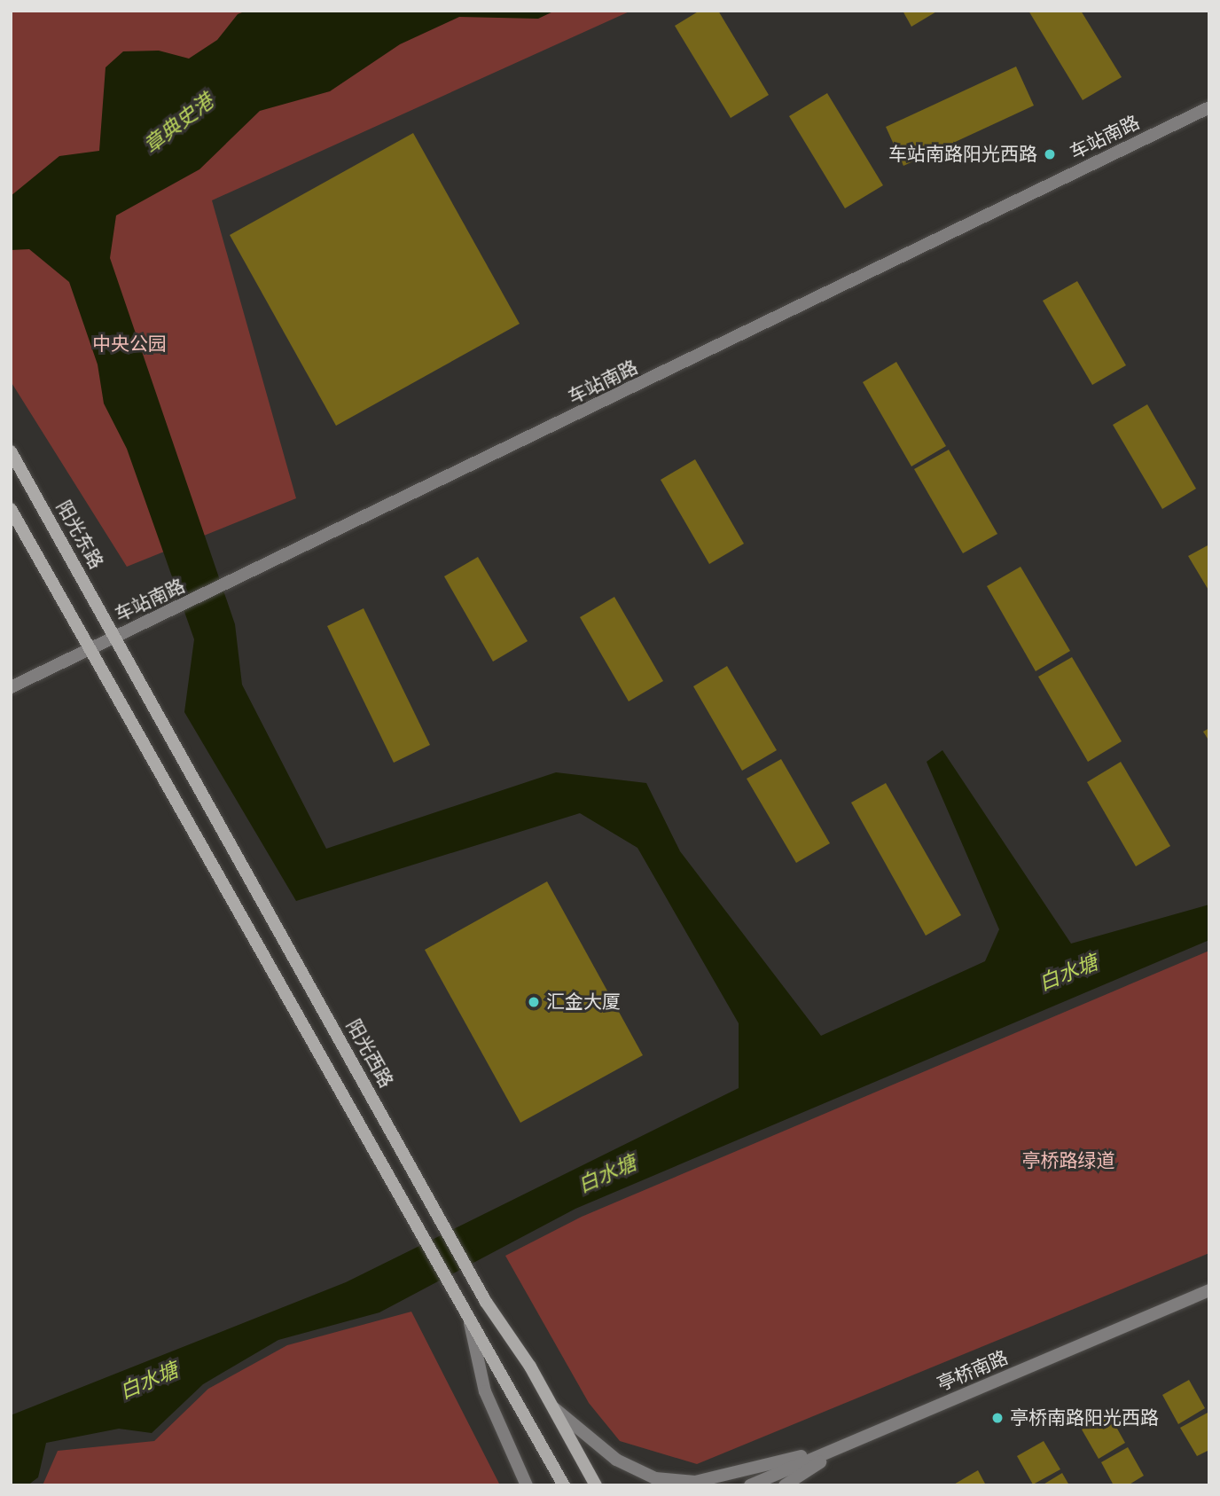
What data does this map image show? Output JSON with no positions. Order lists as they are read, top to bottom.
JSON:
{
  "streets": {
    "main road": ["阳光东路", "阳光西路"],
    "street": ["车站南路", "亭桥南路"]
  },
  "crossings": [
    ["车站南路", "阳光东路"],
    ["车站南路", "阳光西路"],
    ["阳光东路", "阳光西路"]
  ],
  "water": ["章典史港", "白水塘"],
  "parks": ["中央公园", "亭桥路绿道"],
  "places": ["车站南路阳光西路", "汇金大厦", "亭桥南路阳光西路"]
}
